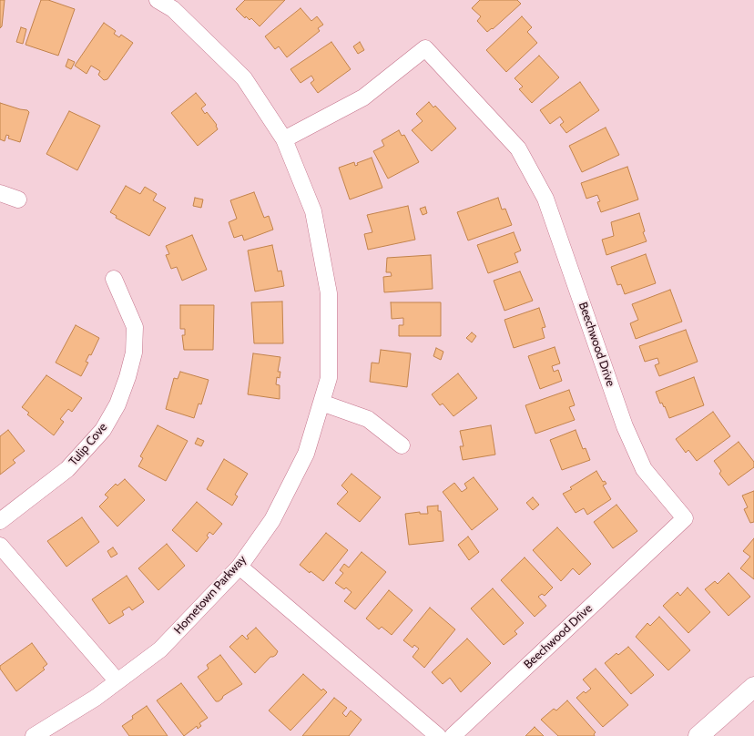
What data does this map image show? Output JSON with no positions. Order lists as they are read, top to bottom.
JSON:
{
  "streets": {
    "street": ["Beechwood Drive", "Tulip Cove", "Hometown Parkway"]
  },
  "crossings": [
    ["Beechwood Drive", "Hometown Parkway"]
  ]
}
